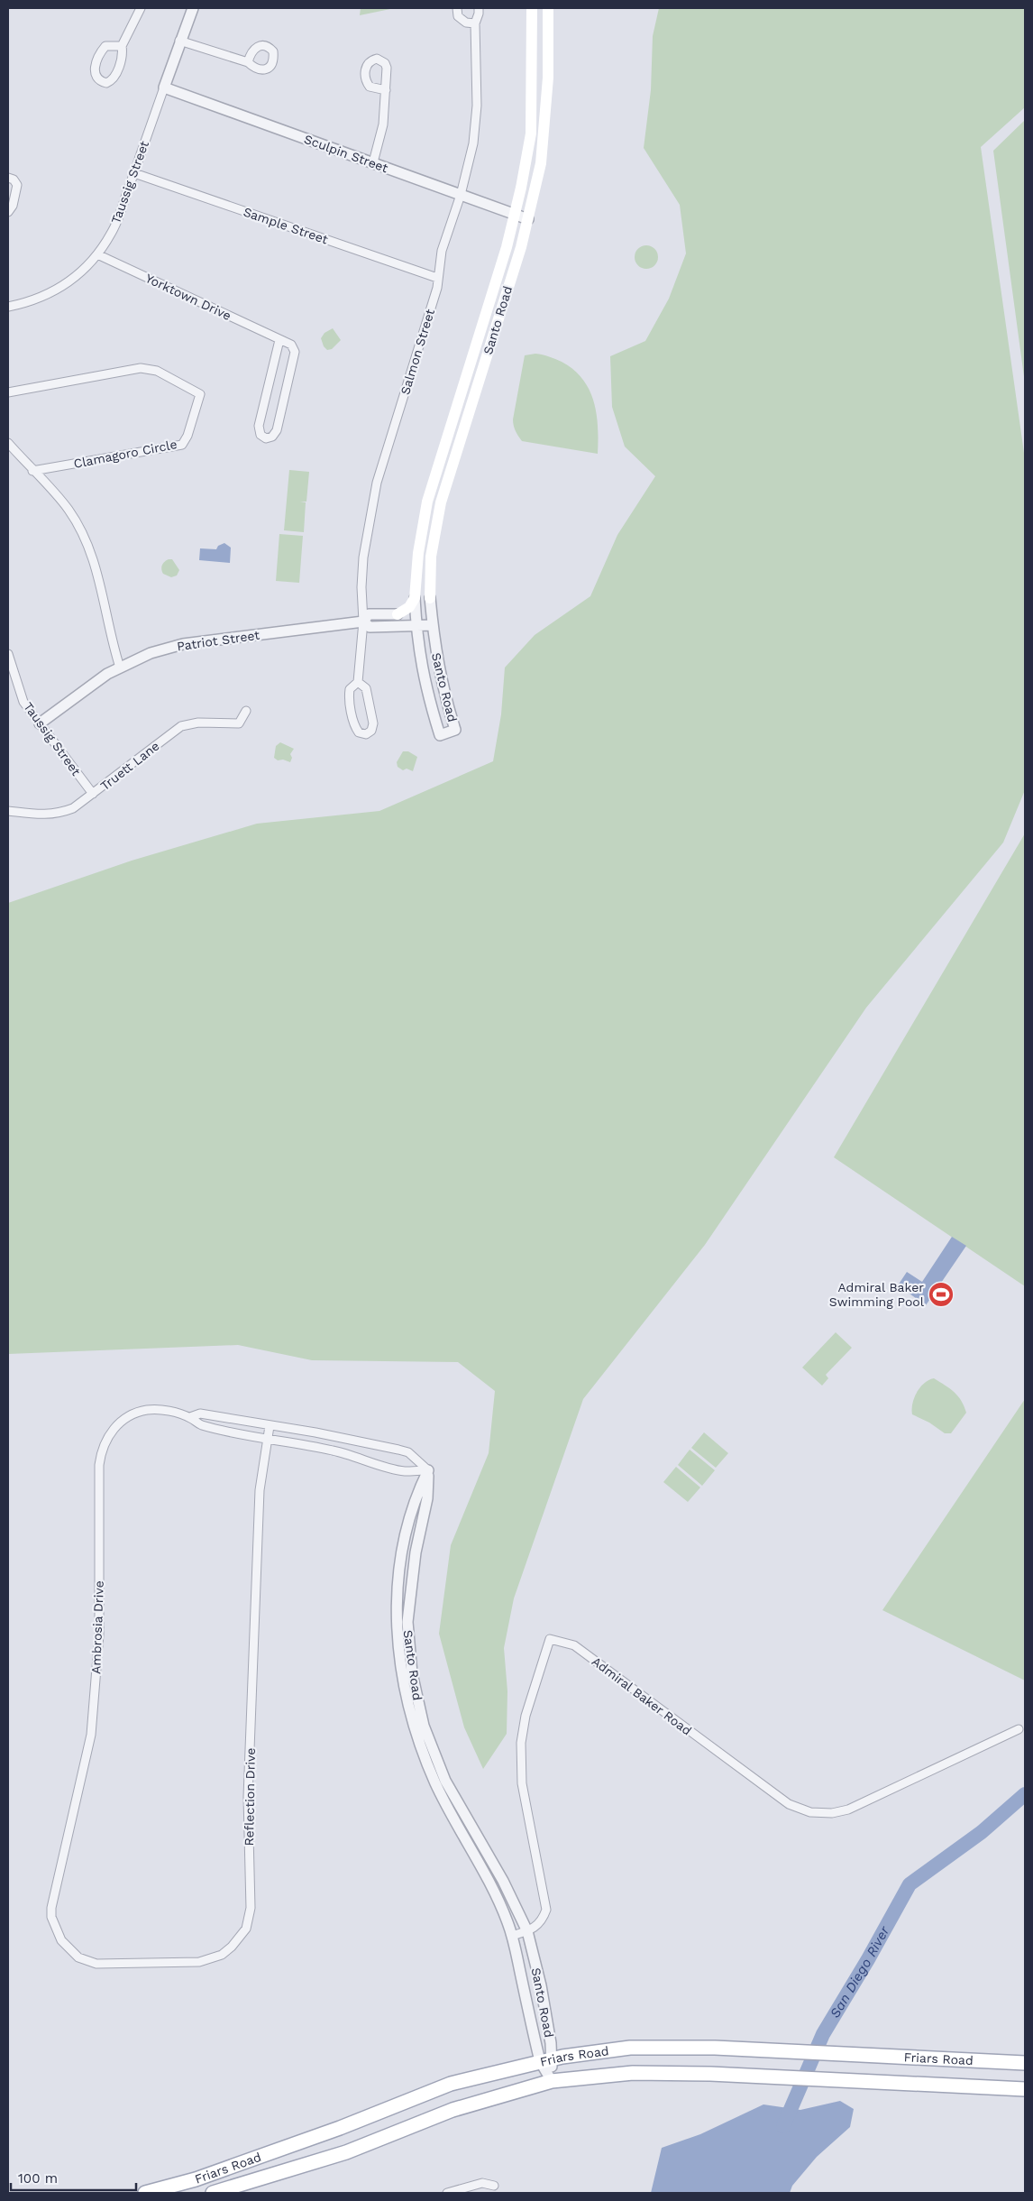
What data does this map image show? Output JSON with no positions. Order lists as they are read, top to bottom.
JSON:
{
  "streets": {
    "main road": ["Santo Road", "Friars Road"],
    "street": [
      "Sculpin Street",
      "Taussig Street",
      "Sample Street",
      "Yorktown Drive",
      "Salmon Street",
      "Clamagoro Circle",
      "Patriot Street",
      "Truett Lane",
      "Ambrosia Drive",
      "Admiral Baker Road",
      "Reflection Drive"
    ]
  },
  "crossings": [
    ["Sculpin Street", "Taussig Street"],
    ["Sculpin Street", "Santo Road"],
    ["Sculpin Street", "Salmon Street"],
    ["Taussig Street", "Sample Street"],
    ["Taussig Street", "Yorktown Drive"],
    ["Taussig Street", "Patriot Street"],
    ["Taussig Street", "Truett Lane"],
    ["Sample Street", "Salmon Street"],
    ["Santo Road", "Patriot Street"],
    ["Santo Road", "Ambrosia Drive"],
    ["Santo Road", "Admiral Baker Road"],
    ["Santo Road", "Friars Road"],
    ["Salmon Street", "Patriot Street"],
    ["Ambrosia Drive", "Reflection Drive"]
  ],
  "water": ["San Diego River"],
  "places": {
    "sports": ["Admiral Baker Swimming Pool"]
  },
  "scale_bar": "100 m"
}
